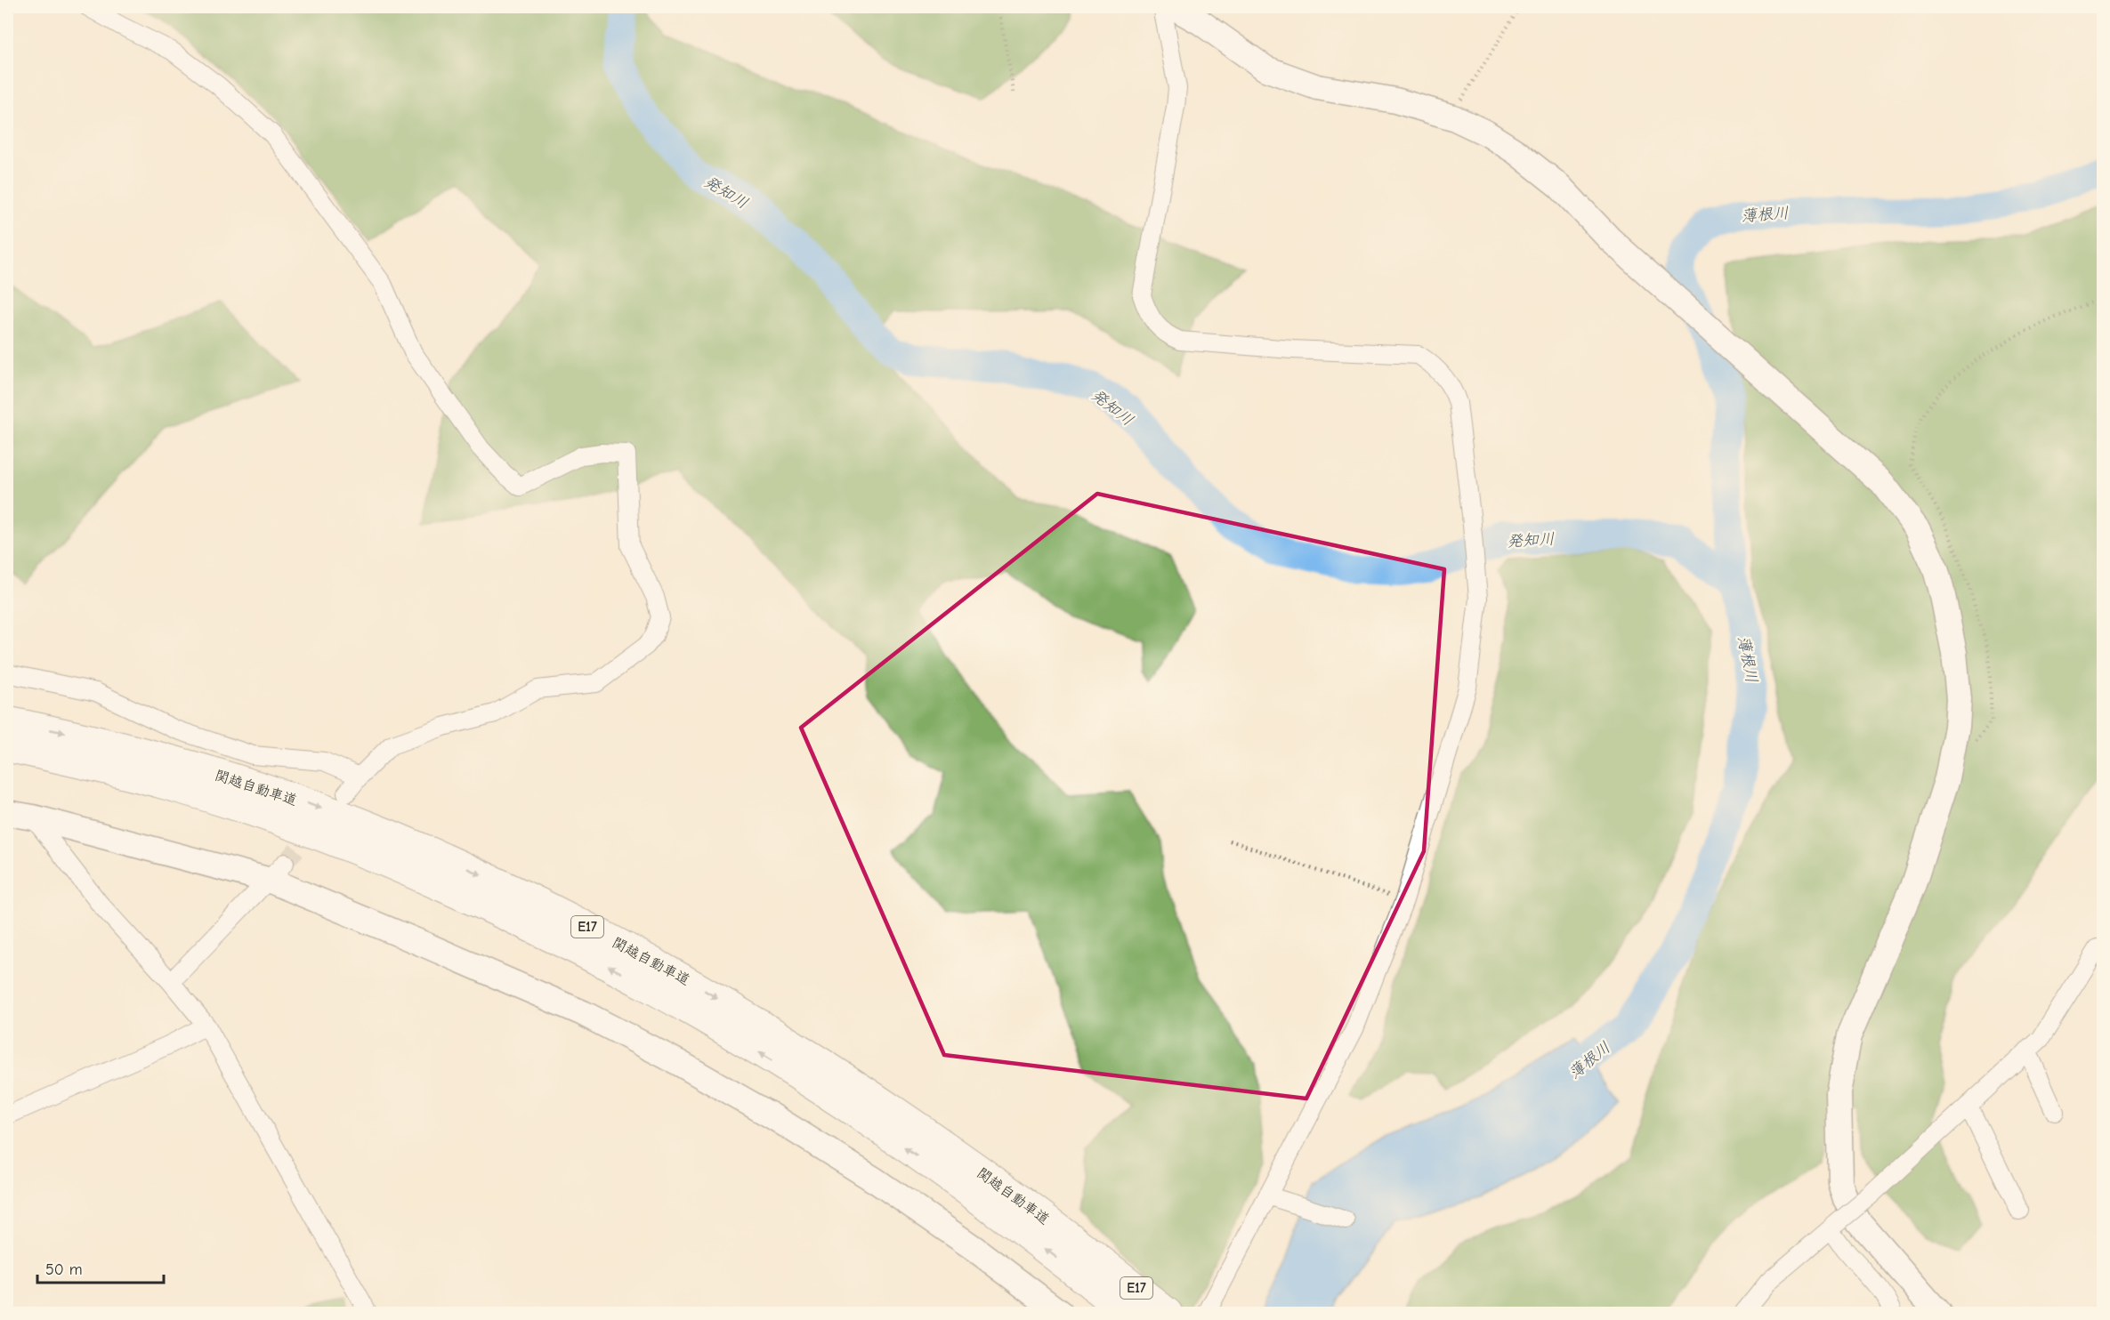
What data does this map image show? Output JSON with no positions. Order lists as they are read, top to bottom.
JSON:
{
  "streets": {
    "highway": ["関越自動車道", "E17"]
  },
  "water": ["発知川", "薄根川"],
  "scale_bar": "50 m"
}
